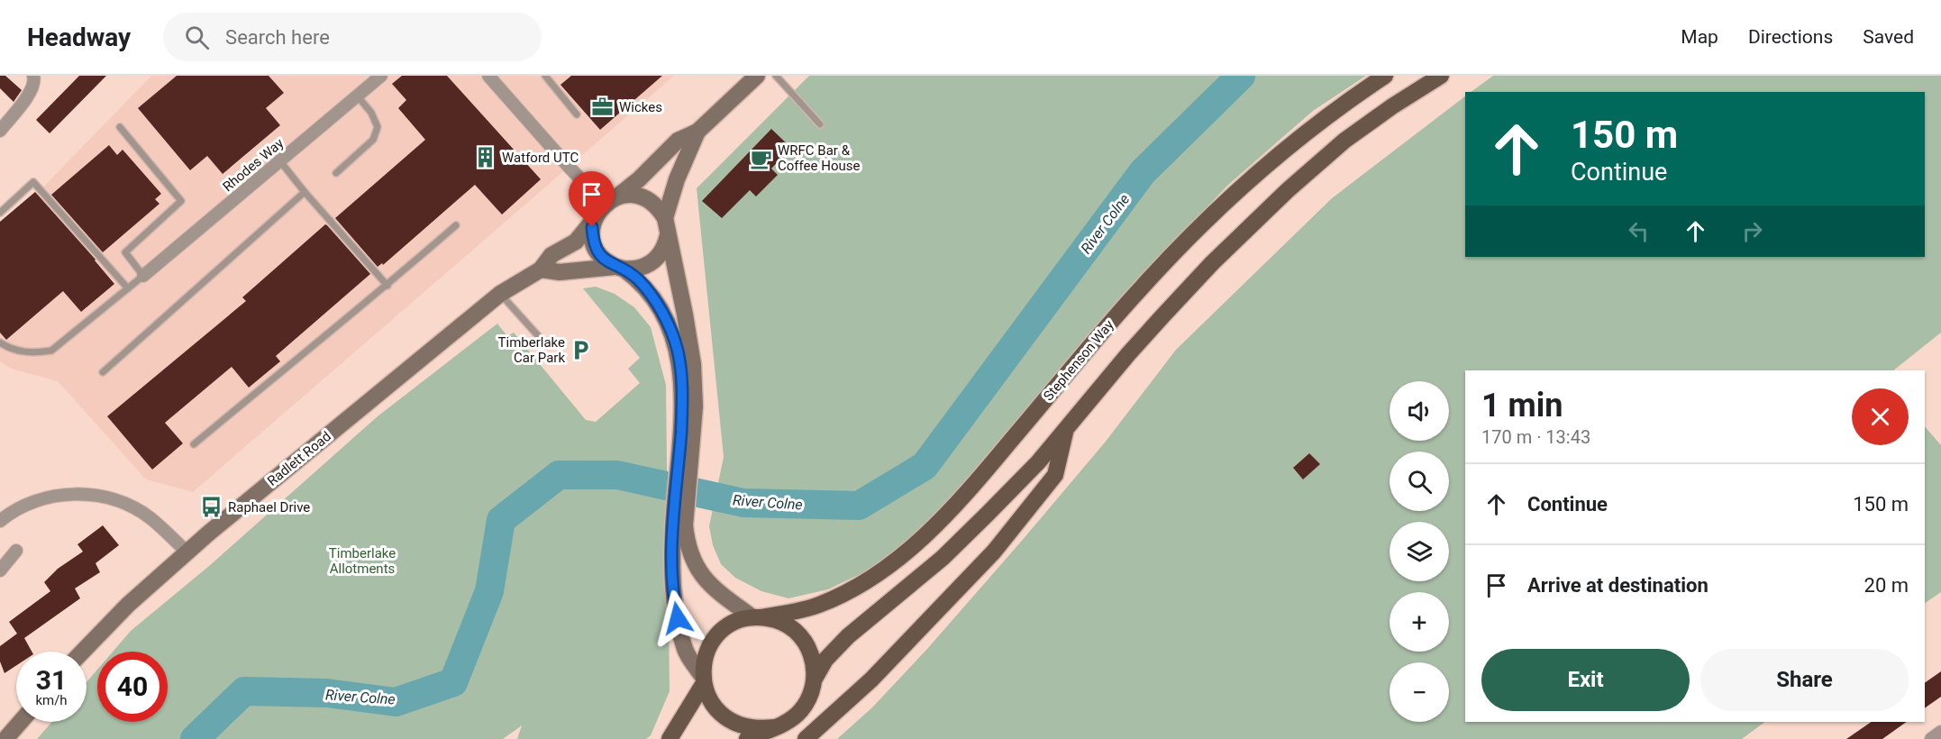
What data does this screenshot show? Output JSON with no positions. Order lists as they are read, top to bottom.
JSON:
{
  "streets": {
    "main road": ["Stephenson Way"],
    "street": ["Rhodes Way", "Radlett Road"]
  },
  "water": ["River Colne"],
  "parks": ["Timberlake Allotments"],
  "places": {
    "office": ["Wickes"],
    "building": ["Watford UTC"],
    "cafe": ["WRFC Bar & Coffee House"],
    "parking": ["Timberlake Car Park"],
    "bus stop": ["Raphael Drive"]
  },
  "page": {
    "header": "Headway",
    "search": "Search here",
    "nav": ["Map", "Directions", "Saved"],
    "turn": ["150 m", "Continue"],
    "heading": ["1 min", "170 m · 13:43"],
    "map_buttons": ["+", "−"],
    "list": [
      {
        "name": "Continue",
        "value": "150 m"
      },
      {
        "name": "Arrive at destination",
        "value": "20 m"
      }
    ],
    "buttons": ["Exit", "Share"],
    "speed": "31 km/h",
    "limit": "40"
  }
}
